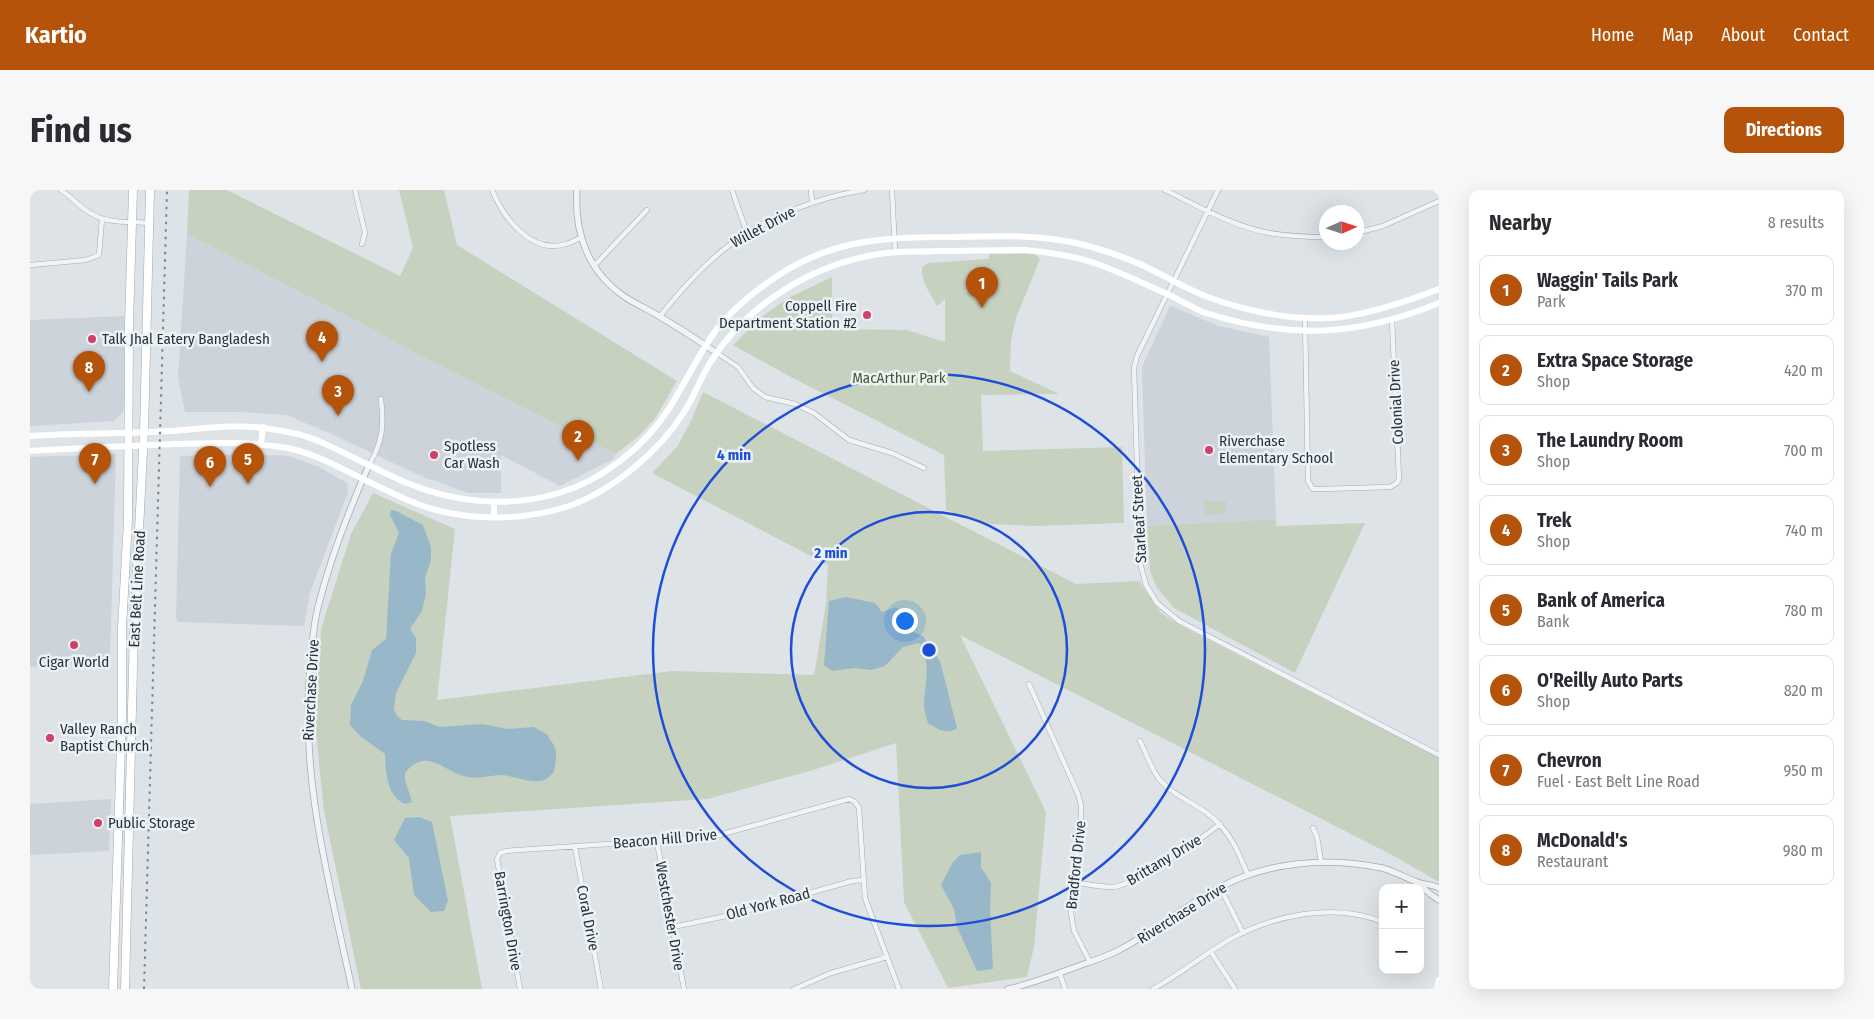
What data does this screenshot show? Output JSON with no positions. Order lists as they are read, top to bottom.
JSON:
{
  "streets": {
    "main road": ["East Belt Line Road"],
    "street": [
      "Willet Drive",
      "Colonial Drive",
      "Starleaf Street",
      "Riverchase Drive",
      "Beacon Hill Drive",
      "Brittany Drive",
      "Bradford Drive",
      "Old York Road",
      "Westchester Drive",
      "Coral Drive",
      "Barrington Drive"
    ]
  },
  "crossings": [
    ["Riverchase Drive", "Bradford Drive"],
    ["Beacon Hill Drive", "Old York Road"],
    ["Beacon Hill Drive", "Westchester Drive"],
    ["Beacon Hill Drive", "Coral Drive"],
    ["Beacon Hill Drive", "Barrington Drive"],
    ["Brittany Drive", "Bradford Drive"],
    ["Old York Road", "Westchester Drive"]
  ],
  "parks": ["MacArthur Park"],
  "places": [
    "Coppell Fire Department Station #2",
    "Talk Jhal Eatery Bangladesh",
    "Riverchase Elementary School",
    "Spotless Car Wash",
    "Cigar World",
    "Valley Ranch Baptist Church",
    "Public Storage"
  ],
  "north": "right",
  "page": {
    "header": "Kartio",
    "nav": [
      "Home",
      "Map",
      "About",
      "Contact"
    ],
    "buttons": "Directions",
    "title": "Find us",
    "heading": ["Nearby", "8 results"],
    "list": [
      {
        "mark": "1",
        "name": "Waggin' Tails Park",
        "note": "Park",
        "value": "370 m"
      },
      {
        "mark": "2",
        "name": "Extra Space Storage",
        "note": "Shop",
        "value": "420 m"
      },
      {
        "mark": "3",
        "name": "The Laundry Room",
        "note": "Shop",
        "value": "700 m"
      },
      {
        "mark": "4",
        "name": "Trek",
        "note": "Shop",
        "value": "740 m"
      },
      {
        "mark": "5",
        "name": "Bank of America",
        "note": "Bank",
        "value": "780 m"
      },
      {
        "mark": "6",
        "name": "O'Reilly Auto Parts",
        "note": "Shop",
        "value": "820 m"
      },
      {
        "mark": "7",
        "name": "Chevron",
        "note": "Fuel · East Belt Line Road",
        "value": "950 m"
      },
      {
        "mark": "8",
        "name": "McDonald's",
        "note": "Restaurant",
        "value": "980 m"
      }
    ],
    "pins": [
      "1",
      "4",
      "8",
      "3",
      "2",
      "5",
      "7",
      "6"
    ],
    "map_buttons": ["+", "−"]
  },
  "rings": ["4 min", "2 min"]
}
